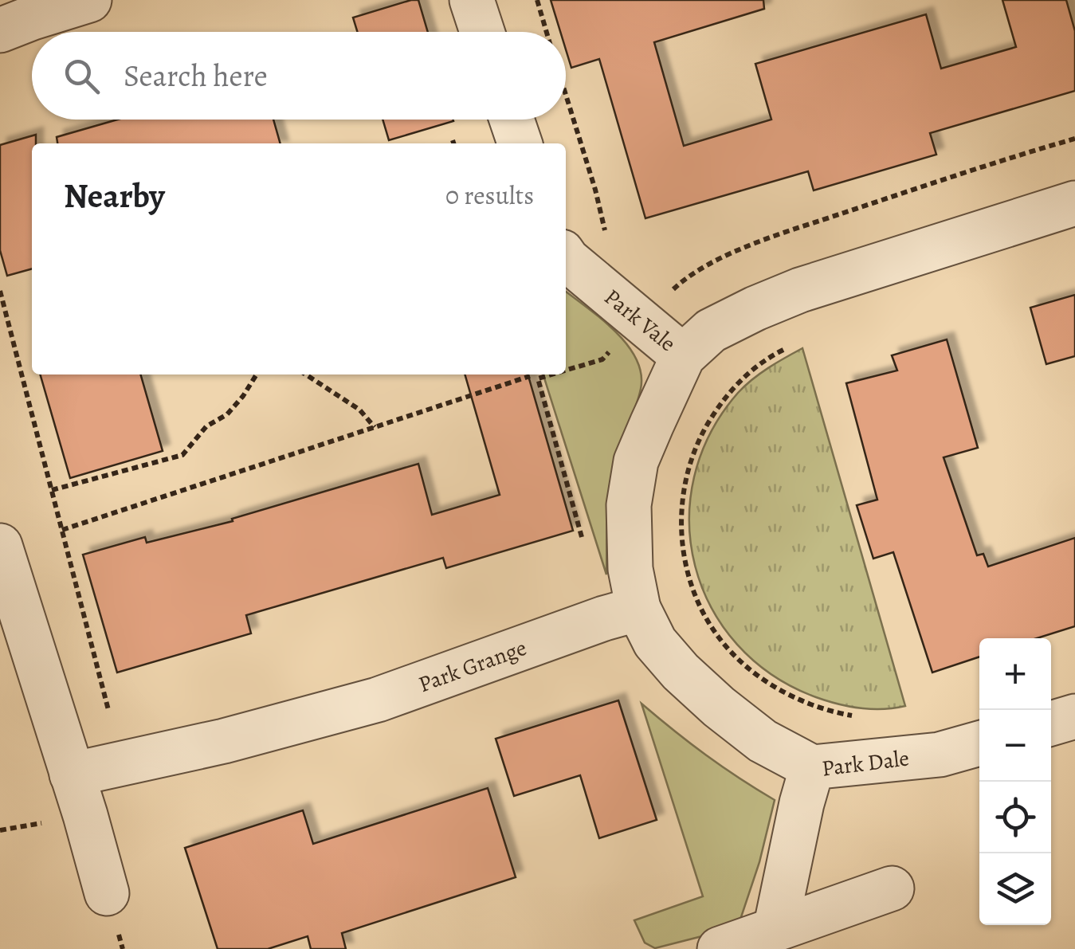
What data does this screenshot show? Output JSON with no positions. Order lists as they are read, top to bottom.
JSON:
{
  "streets": {
    "street": ["Park Vale", "Park Grange", "Park Dale"]
  },
  "page": {
    "search": "Search here",
    "heading": ["Nearby", "0 results"],
    "map_buttons": ["+", "−"]
  }
}
